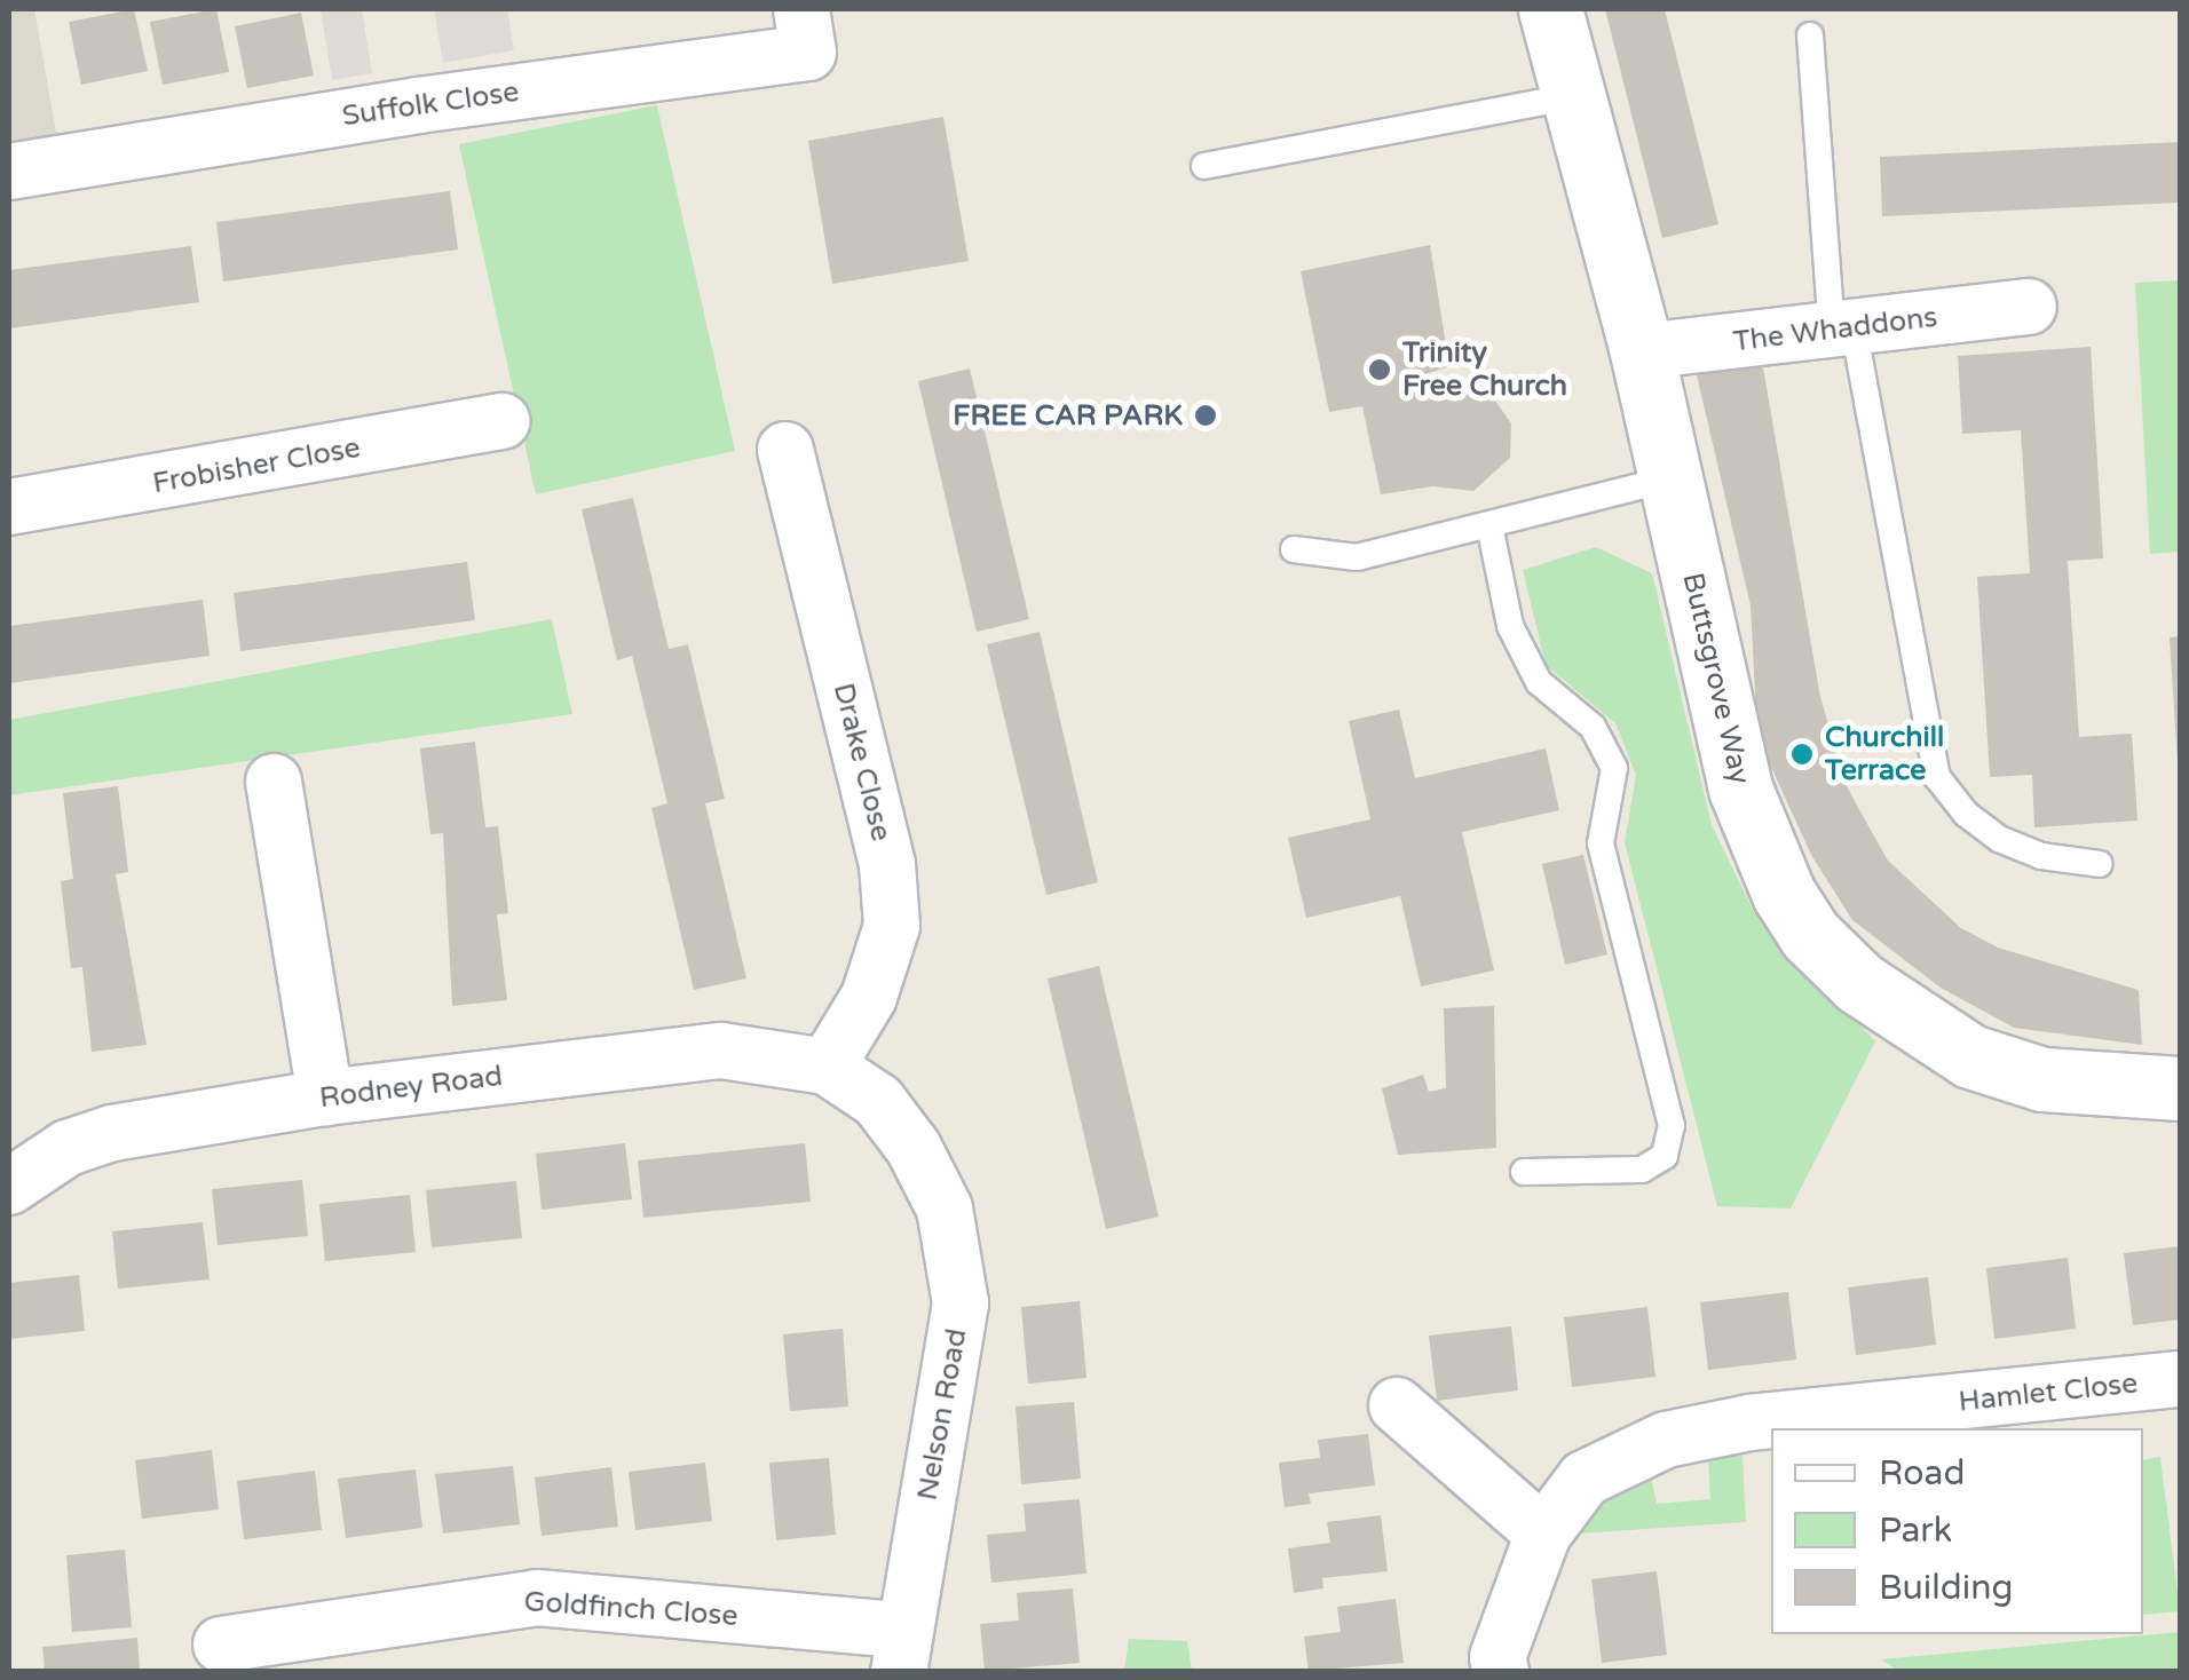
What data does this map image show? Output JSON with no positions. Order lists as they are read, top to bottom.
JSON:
{
  "streets": {
    "street": [
      "Suffolk Close",
      "The Whaddons",
      "Frobisher Close",
      "Buttsgrove Way",
      "Drake Close",
      "Rodney Road",
      "Hamlet Close",
      "Nelson Road",
      "Goldfinch Close"
    ]
  },
  "crossings": [
    ["The Whaddons", "Buttsgrove Way"],
    ["Drake Close", "Rodney Road"],
    ["Drake Close", "Nelson Road"],
    ["Rodney Road", "Nelson Road"],
    ["Nelson Road", "Goldfinch Close"]
  ],
  "places": ["Trinity Free Church", "FREE CAR PARK", "Churchill Terrace"],
  "legend": ["Road", "Park", "Building"]
}
